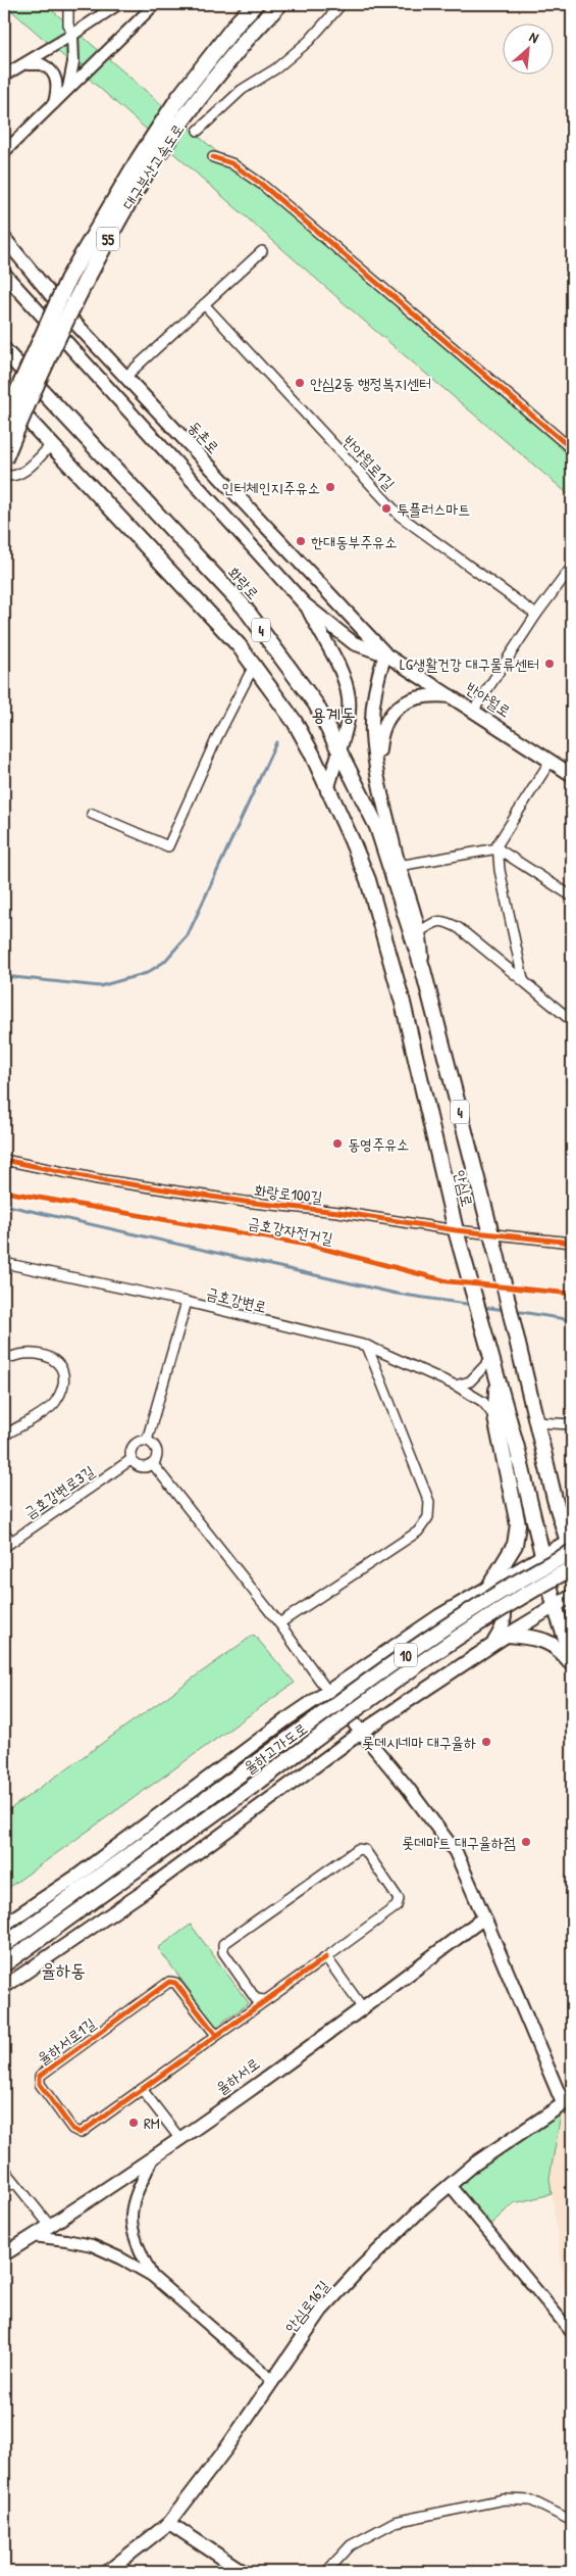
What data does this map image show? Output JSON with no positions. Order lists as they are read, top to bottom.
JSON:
{
  "streets": {
    "highway": ["대구부산고속도로", "55"],
    "main road": [
      "동촌로",
      "화랑로",
      "4",
      "반야월로",
      "안심로",
      "10",
      "율하고가도로",
      "율하서로",
      "안심로16길"
    ],
    "street": [
      "반야월로1길",
      "화랑로100길",
      "금호강변로",
      "금호강변로3길",
      "율하서로1길"
    ],
    "cycle path": ["금호강자전거길"]
  },
  "crossings": [
    ["동촌로", "반야월로"],
    ["화랑로", "안심로"],
    ["안심로", "화랑로100길"],
    ["안심로", "율하고가도로"]
  ],
  "districts": ["용계동", "율하동"],
  "places": [
    "안심2동 행정복지센터",
    "인터체인지주유소",
    "투플러스마트",
    "한대동부주유소",
    "LG생활건강 대구물류센터",
    "동영주유소",
    "롯데시네마 대구율하",
    "롯데마트 대구율하점",
    "RM"
  ],
  "north": "top right"
}
